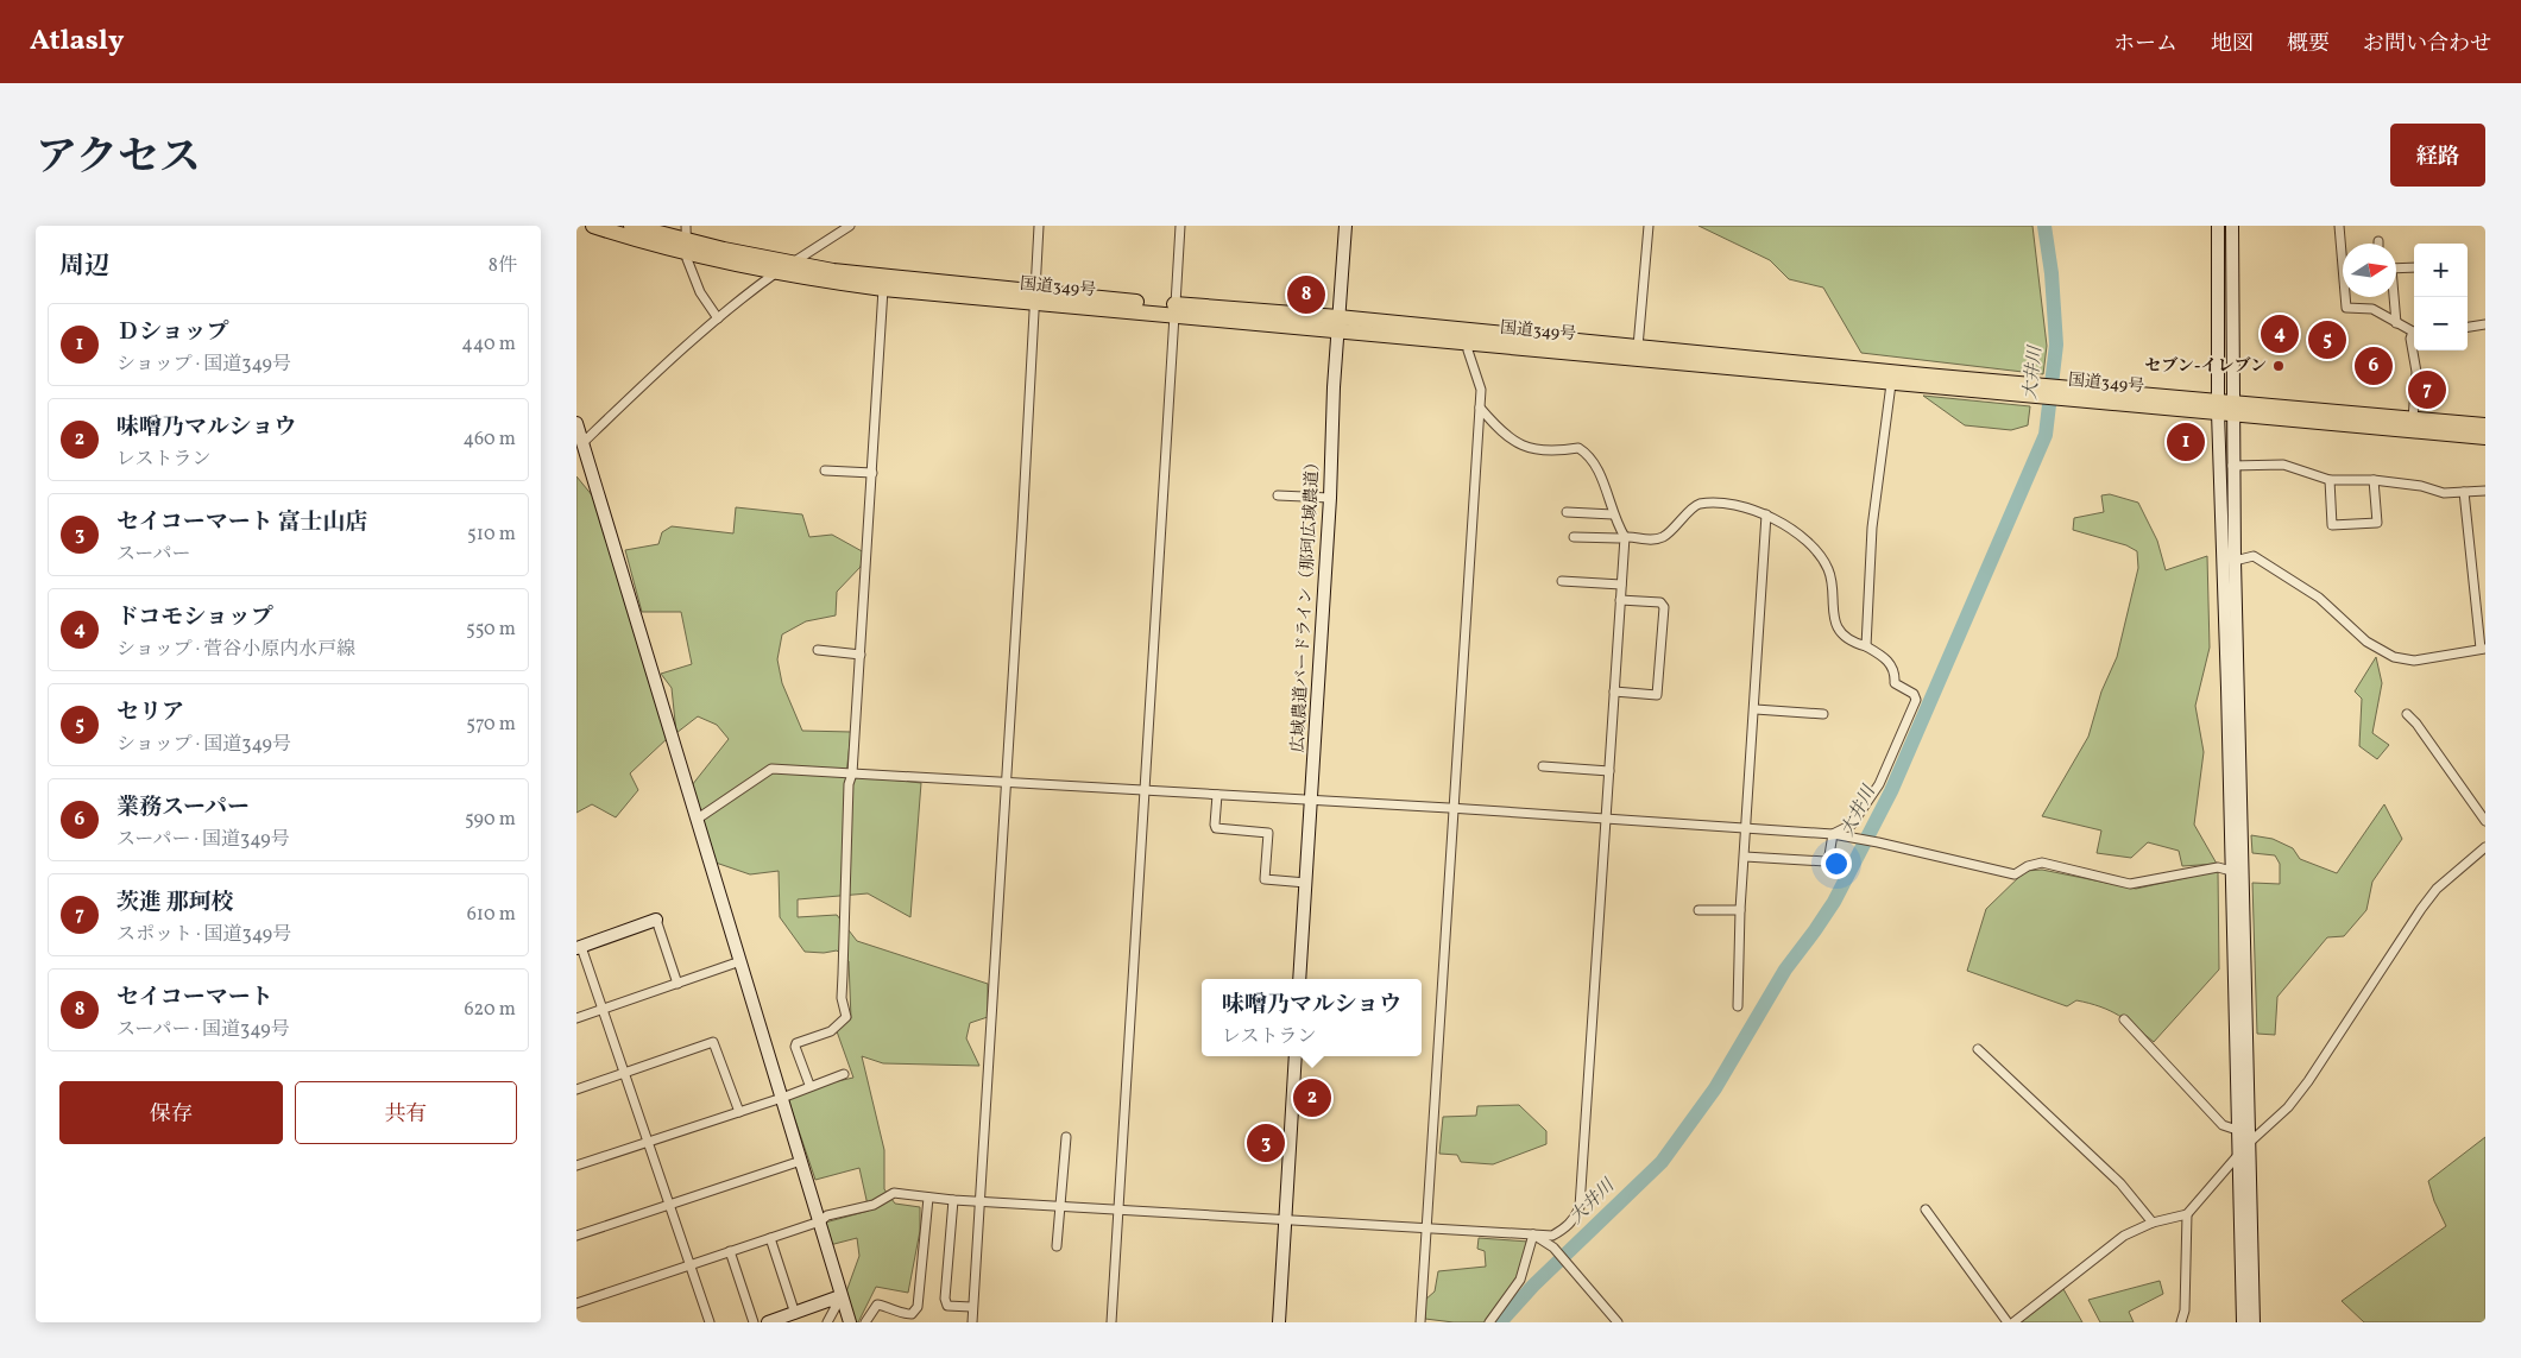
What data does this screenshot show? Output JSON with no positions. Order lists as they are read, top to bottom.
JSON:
{
  "streets": {
    "highway": ["国道349号"],
    "street": ["広域農道バードライン（那珂広域農道）"]
  },
  "crossings": [
    ["国道349号", "広域農道バードライン（那珂広域農道）"]
  ],
  "water": ["大井川"],
  "places": ["セブン-イレブン"],
  "north": "right",
  "page": {
    "header": "Atlasly",
    "nav": [
      "ホーム",
      "地図",
      "概要",
      "お問い合わせ"
    ],
    "title": "アクセス",
    "buttons": [
      "経路",
      ["保存", "共有"]
    ],
    "heading": ["周辺", "8件"],
    "map_buttons": ["+", "−"],
    "pins": [
      "8",
      "4",
      "5",
      "6",
      "7",
      "1",
      "2",
      "3"
    ],
    "list": [
      {
        "mark": "1",
        "name": "Ｄショップ",
        "note": "ショップ · 国道349号",
        "value": "440 m"
      },
      {
        "mark": "2",
        "name": "味噌乃マルショウ",
        "note": "レストラン",
        "value": "460 m"
      },
      {
        "mark": "3",
        "name": "セイコーマート 富士山店",
        "note": "スーパー",
        "value": "510 m"
      },
      {
        "mark": "4",
        "name": "ドコモショップ",
        "note": "ショップ · 菅谷小原内水戸線",
        "value": "550 m"
      },
      {
        "mark": "5",
        "name": "セリア",
        "note": "ショップ · 国道349号",
        "value": "570 m"
      },
      {
        "mark": "6",
        "name": "業務スーパー",
        "note": "スーパー · 国道349号",
        "value": "590 m"
      },
      {
        "mark": "7",
        "name": "茨進 那珂校",
        "note": "スポット · 国道349号",
        "value": "610 m"
      },
      {
        "mark": "8",
        "name": "セイコーマート",
        "note": "スーパー · 国道349号",
        "value": "620 m"
      }
    ],
    "popup": ["味噌乃マルショウ", "レストラン"]
  }
}
